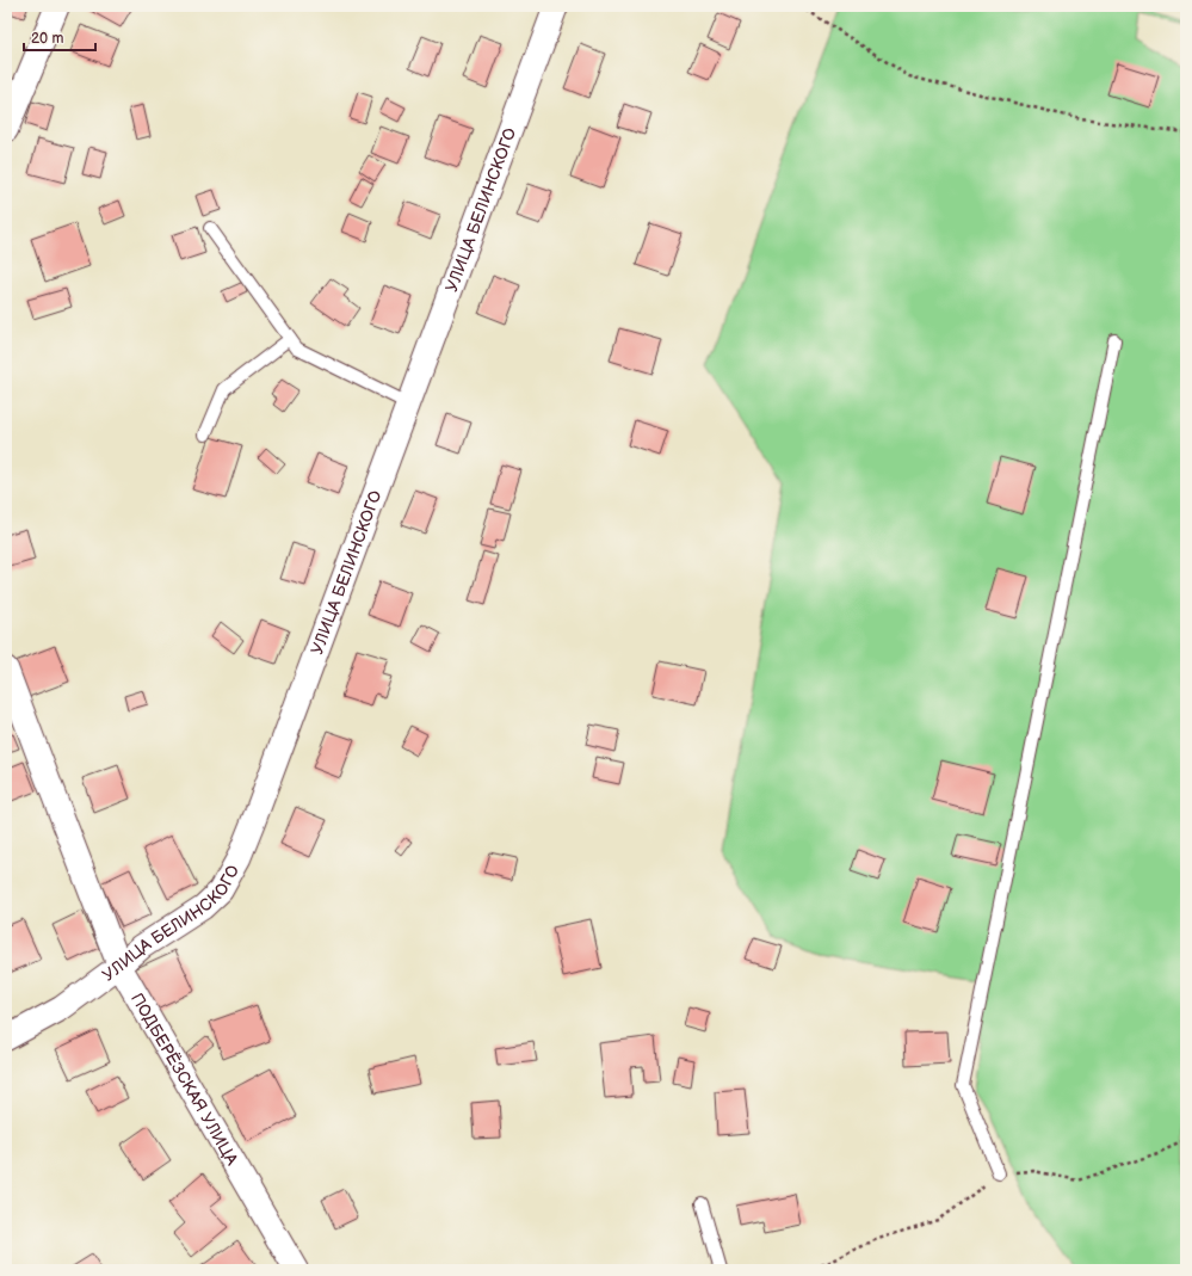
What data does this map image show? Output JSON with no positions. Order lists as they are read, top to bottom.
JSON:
{
  "streets": {
    "street": ["УЛИЦА БЕЛИНСКОГО", "ПОДБЕРЁЗСКАЯ УЛИЦА"]
  },
  "crossings": [
    ["УЛИЦА БЕЛИНСКОГО", "ПОДБЕРЁЗСКАЯ УЛИЦА"]
  ],
  "scale_bar": "20 m"
}
